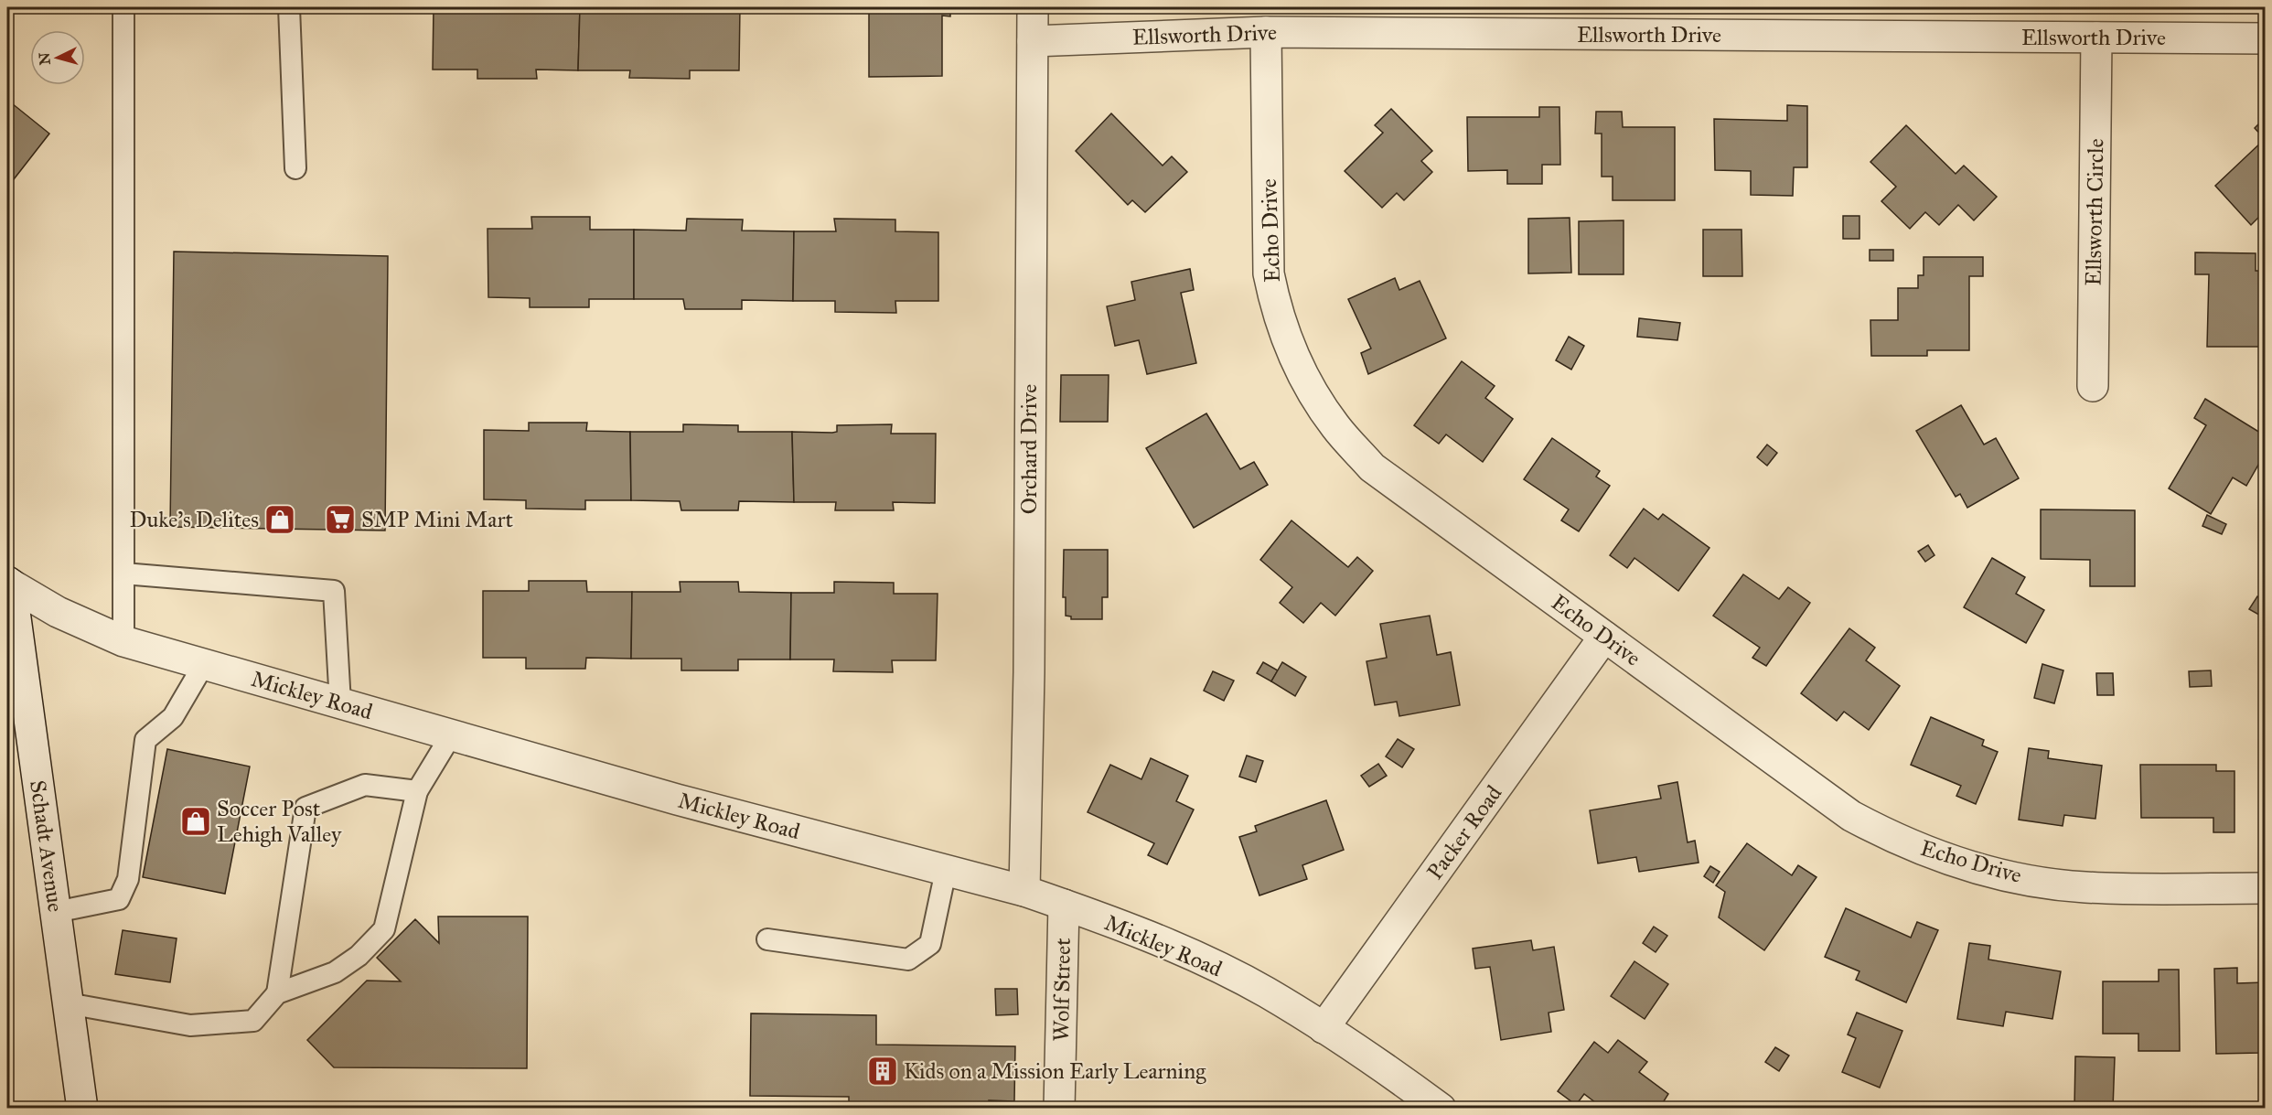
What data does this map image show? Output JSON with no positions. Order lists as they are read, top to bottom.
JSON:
{
  "streets": {
    "street": [
      "Ellsworth Drive",
      "Ellsworth Circle",
      "Echo Drive",
      "Orchard Drive",
      "Mickley Road",
      "Packer Road",
      "Schadt Avenue",
      "Wolf Street"
    ]
  },
  "crossings": [
    ["Ellsworth Drive", "Ellsworth Circle"],
    ["Ellsworth Drive", "Echo Drive"],
    ["Ellsworth Drive", "Orchard Drive"],
    ["Echo Drive", "Packer Road"],
    ["Orchard Drive", "Mickley Road"],
    ["Mickley Road", "Packer Road"],
    ["Mickley Road", "Schadt Avenue"],
    ["Mickley Road", "Wolf Street"]
  ],
  "places": {
    "shop": ["Duke's Delites", "Soccer Post Lehigh Valley"],
    "supermarket": ["SMP Mini Mart"],
    "building": ["Kids on a Mission Early Learning"]
  },
  "north": "left"
}
